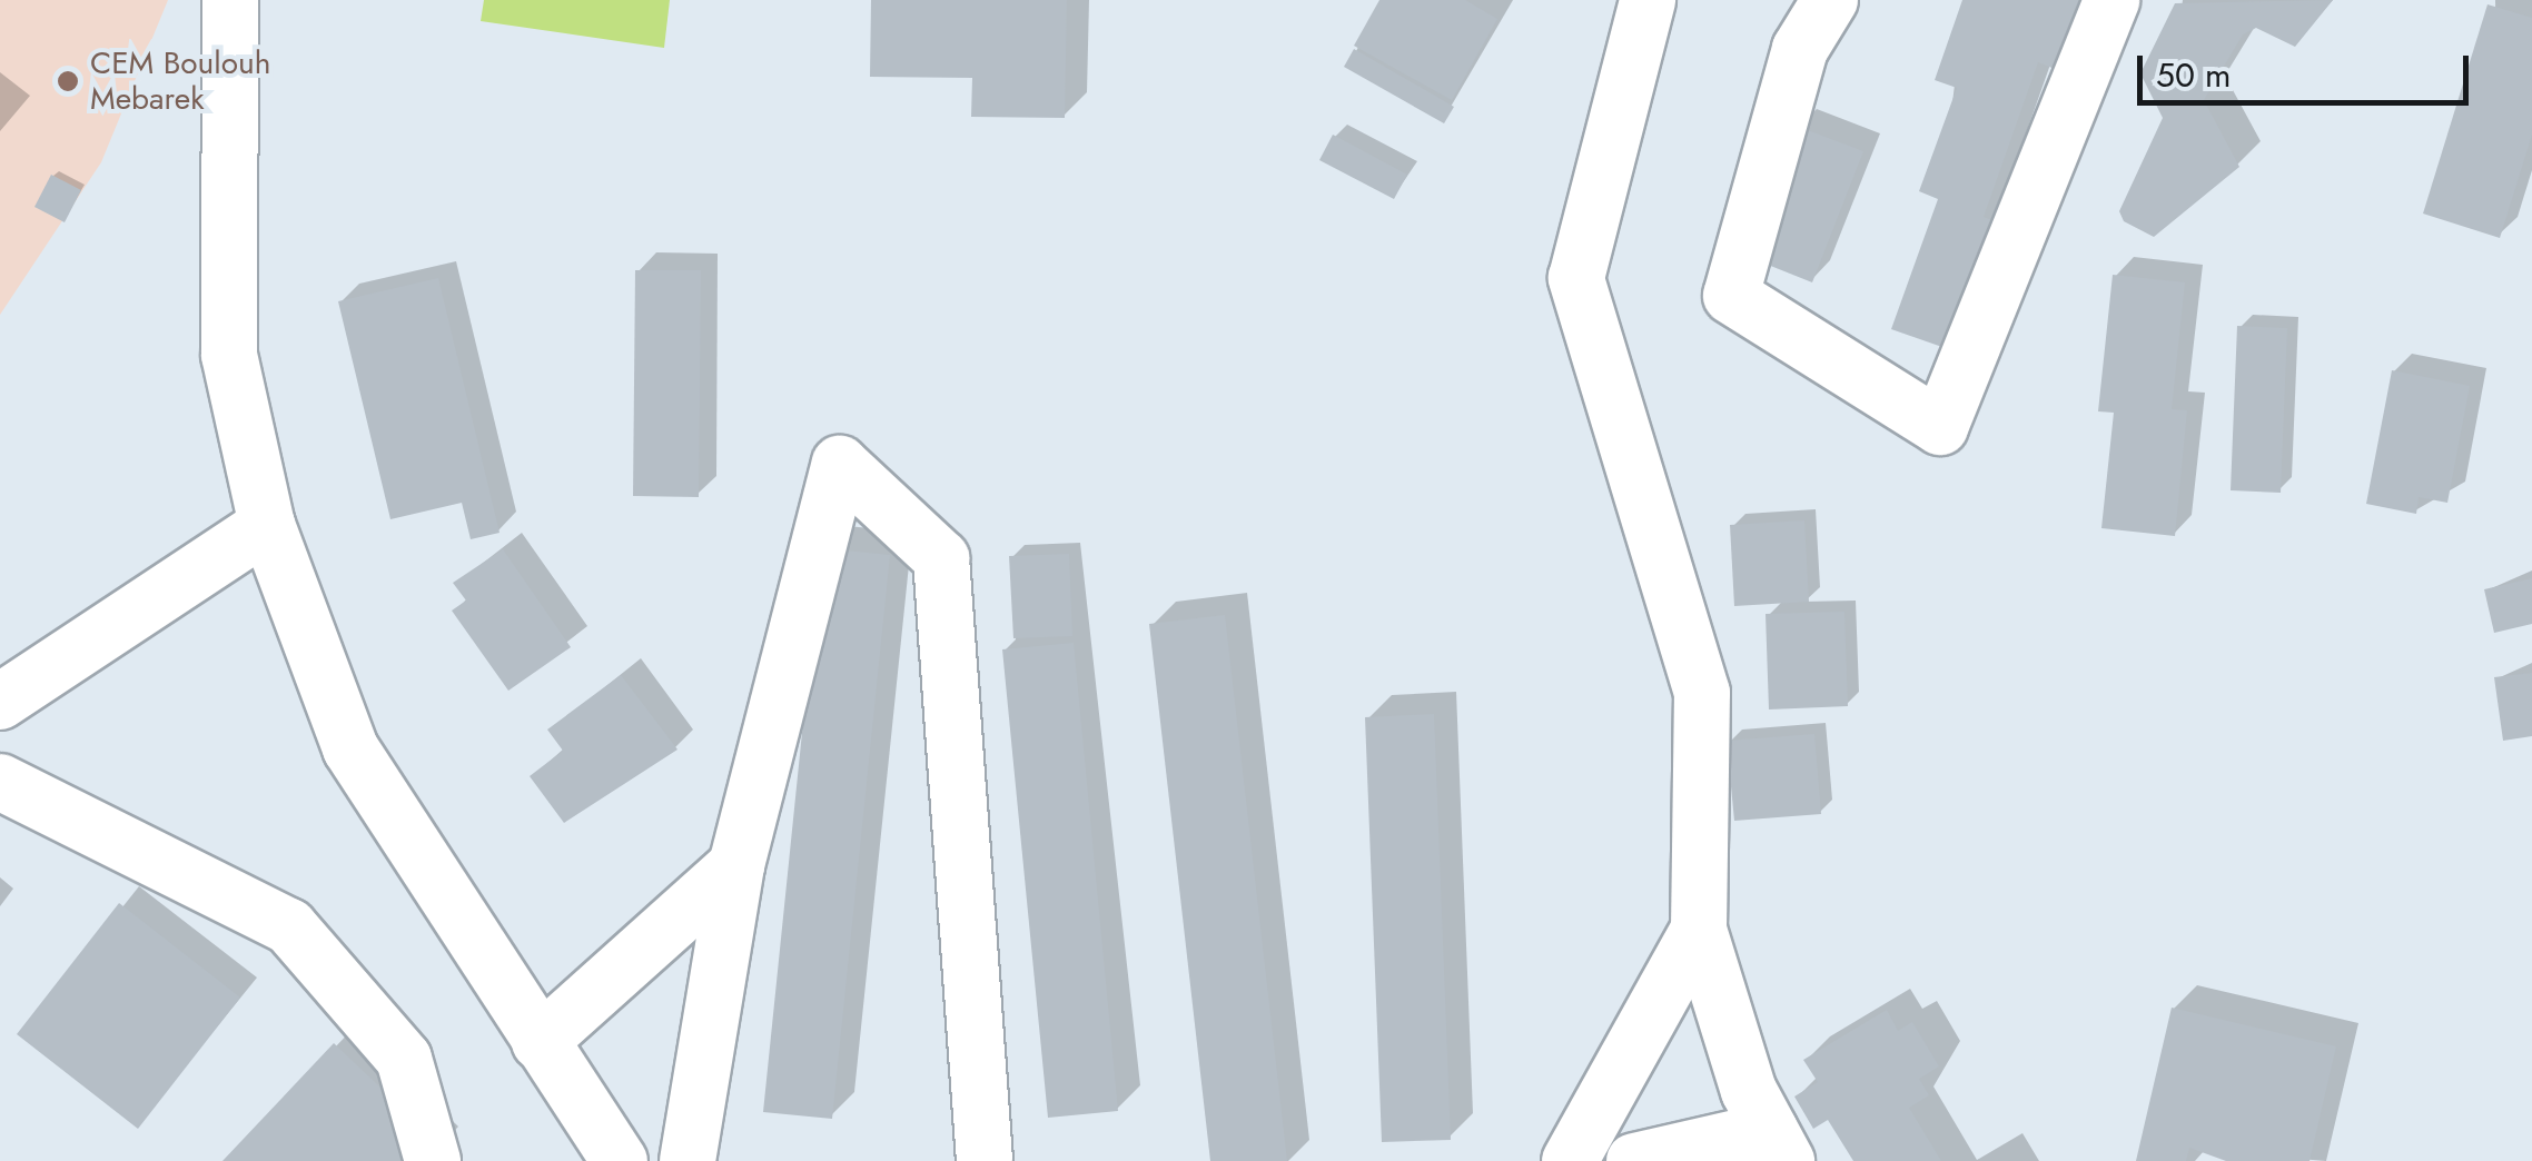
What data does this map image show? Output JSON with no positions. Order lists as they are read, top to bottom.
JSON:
{
  "places": ["CEM Boulouh Mebarek"],
  "scale_bar": "50 m"
}
